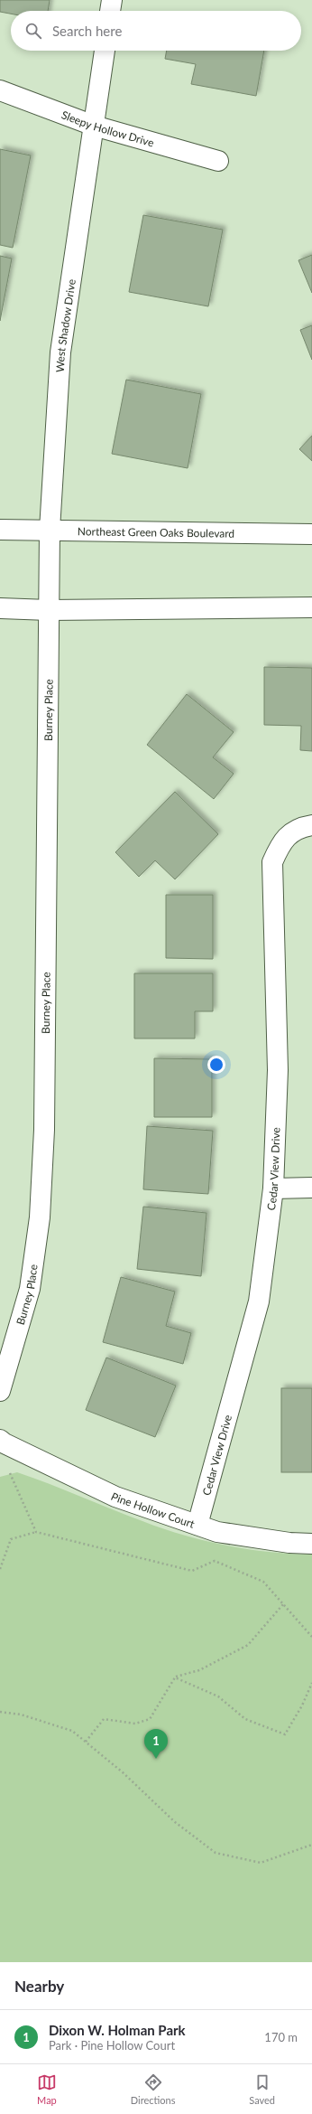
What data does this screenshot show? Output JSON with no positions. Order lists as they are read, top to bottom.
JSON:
{
  "streets": {
    "street": [
      "Sleepy Hollow Drive",
      "West Shadow Drive",
      "Northeast Green Oaks Boulevard",
      "Burney Place",
      "Cedar View Drive",
      "Pine Hollow Court"
    ]
  },
  "crossings": [
    ["Sleepy Hollow Drive", "West Shadow Drive"],
    ["West Shadow Drive", "Northeast Green Oaks Boulevard"],
    ["West Shadow Drive", "Burney Place"],
    ["Cedar View Drive", "Pine Hollow Court"]
  ],
  "page": {
    "search": "Search here",
    "pins": "1",
    "heading": "Nearby",
    "list": [
      {
        "mark": "1",
        "name": "Dixon W. Holman Park",
        "note": "Park · Pine Hollow Court",
        "value": "170 m"
      }
    ],
    "nav": ["Map", "Directions", "Saved"]
  }
}
